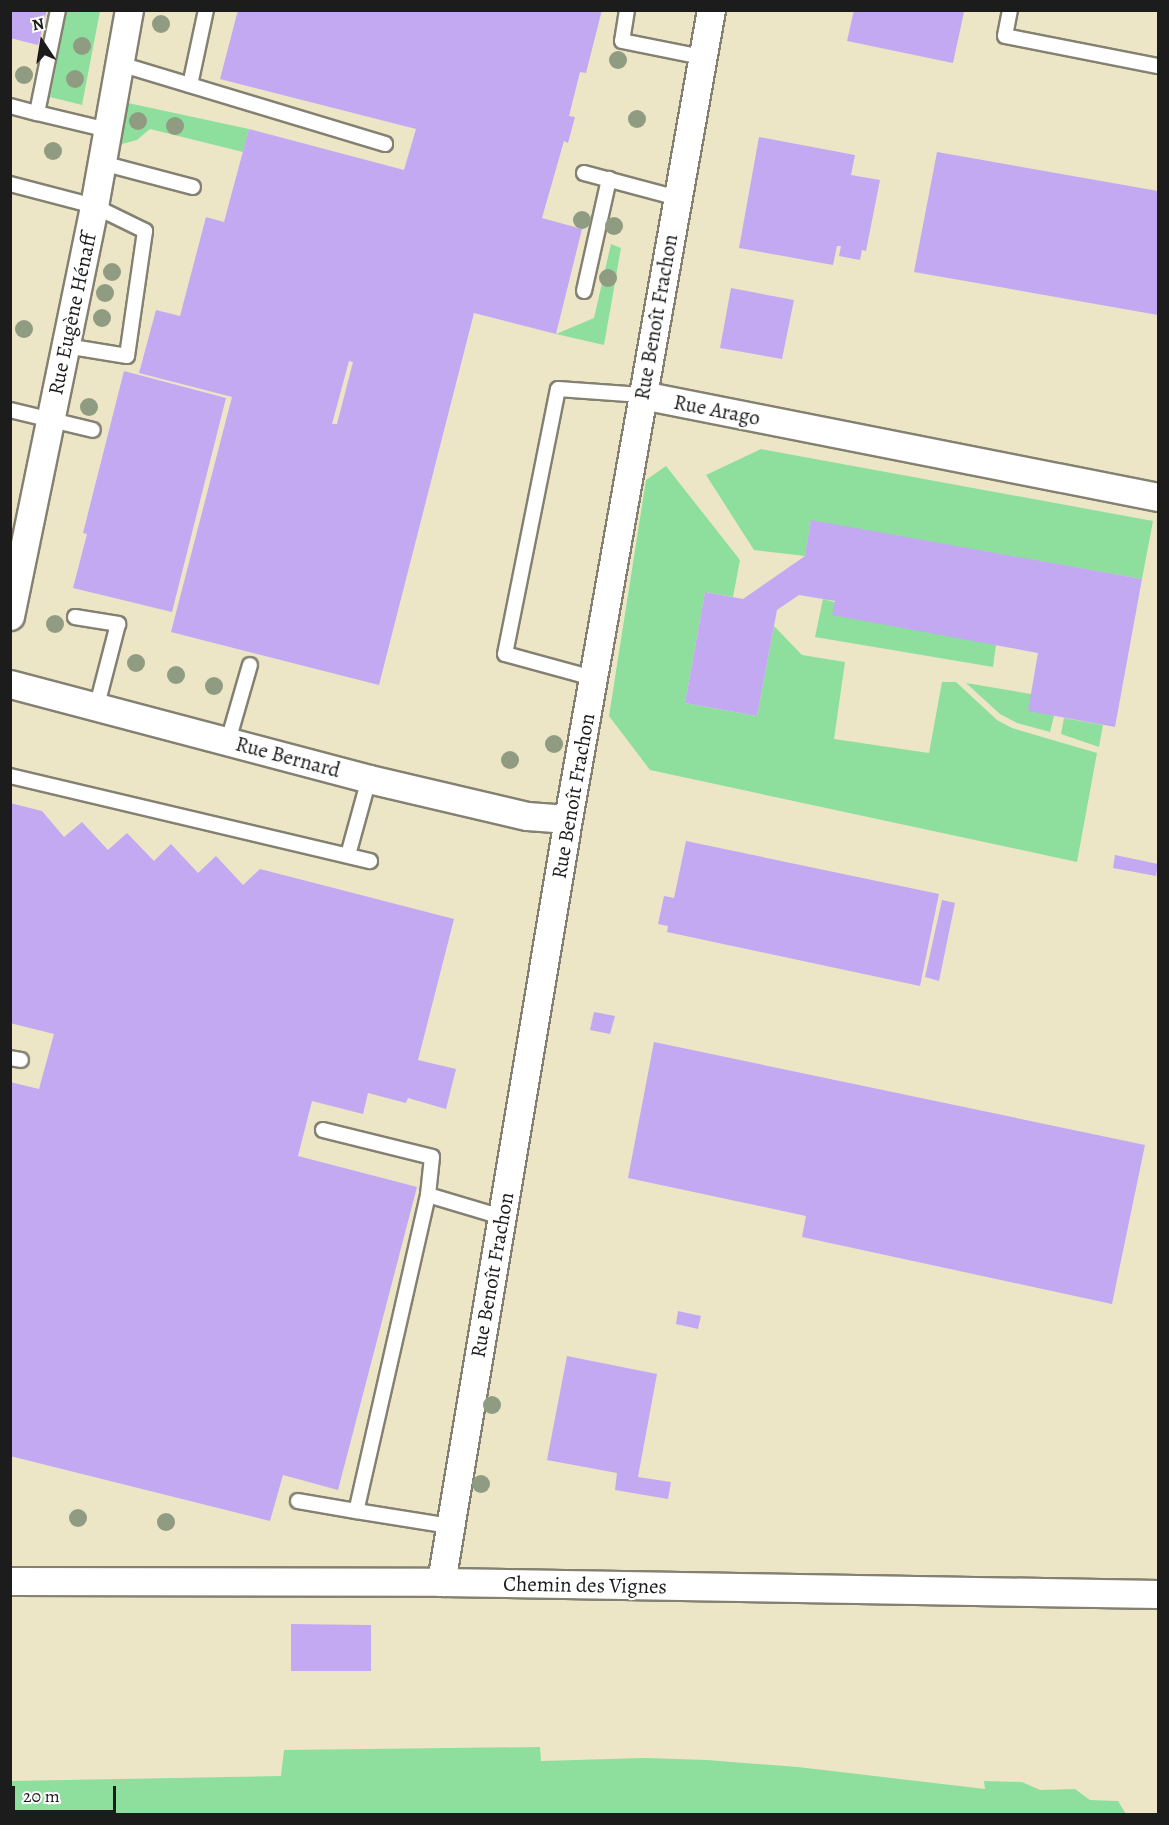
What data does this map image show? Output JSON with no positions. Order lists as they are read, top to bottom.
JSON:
{
  "streets": {
    "street": [
      "Rue Eugène Hénaff",
      "Rue Benoît Frachon",
      "Rue Arago",
      "Rue Bernard",
      "Chemin des Vignes"
    ]
  },
  "crossings": [
    ["Rue Benoît Frachon", "Rue Arago"],
    ["Rue Benoît Frachon", "Rue Bernard"],
    ["Rue Benoît Frachon", "Chemin des Vignes"]
  ],
  "scale_bar": "20 m",
  "north": "top"
}
